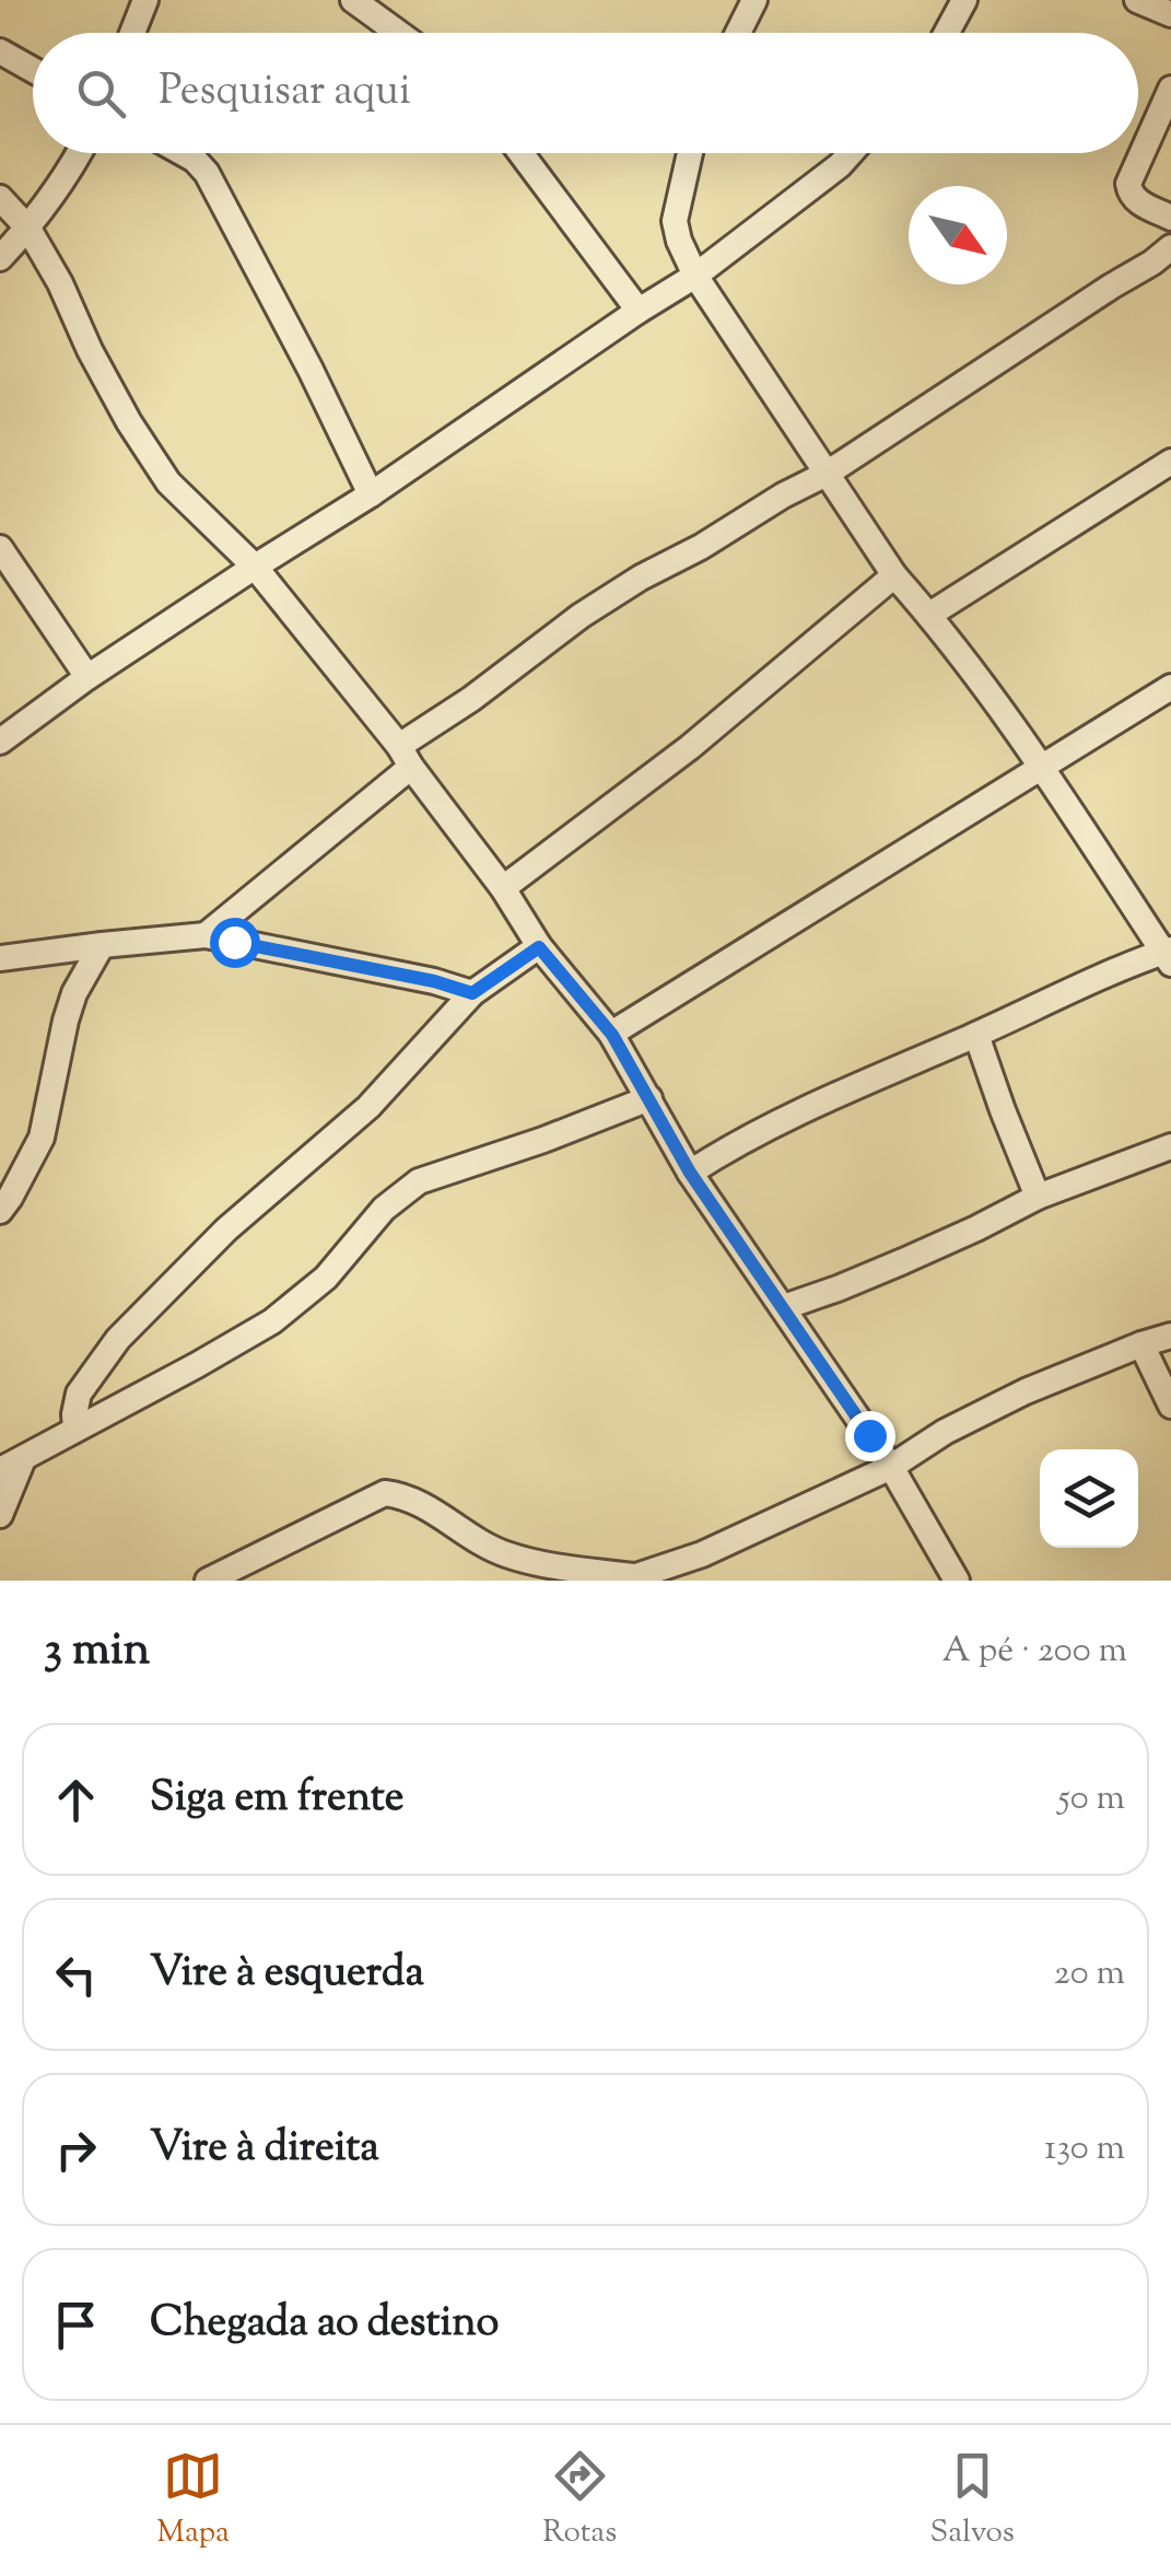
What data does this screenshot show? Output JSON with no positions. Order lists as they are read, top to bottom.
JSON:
{
  "north": "bottom right",
  "page": {
    "search": "Pesquisar aqui",
    "heading": ["3 min", "A pé · 200 m"],
    "list": [
      ["Siga em frente", "50 m"],
      ["Vire à esquerda", "20 m"],
      ["Vire à direita", "130 m"],
      "Chegada ao destino"
    ],
    "nav": ["Mapa", "Rotas", "Salvos"]
  }
}
